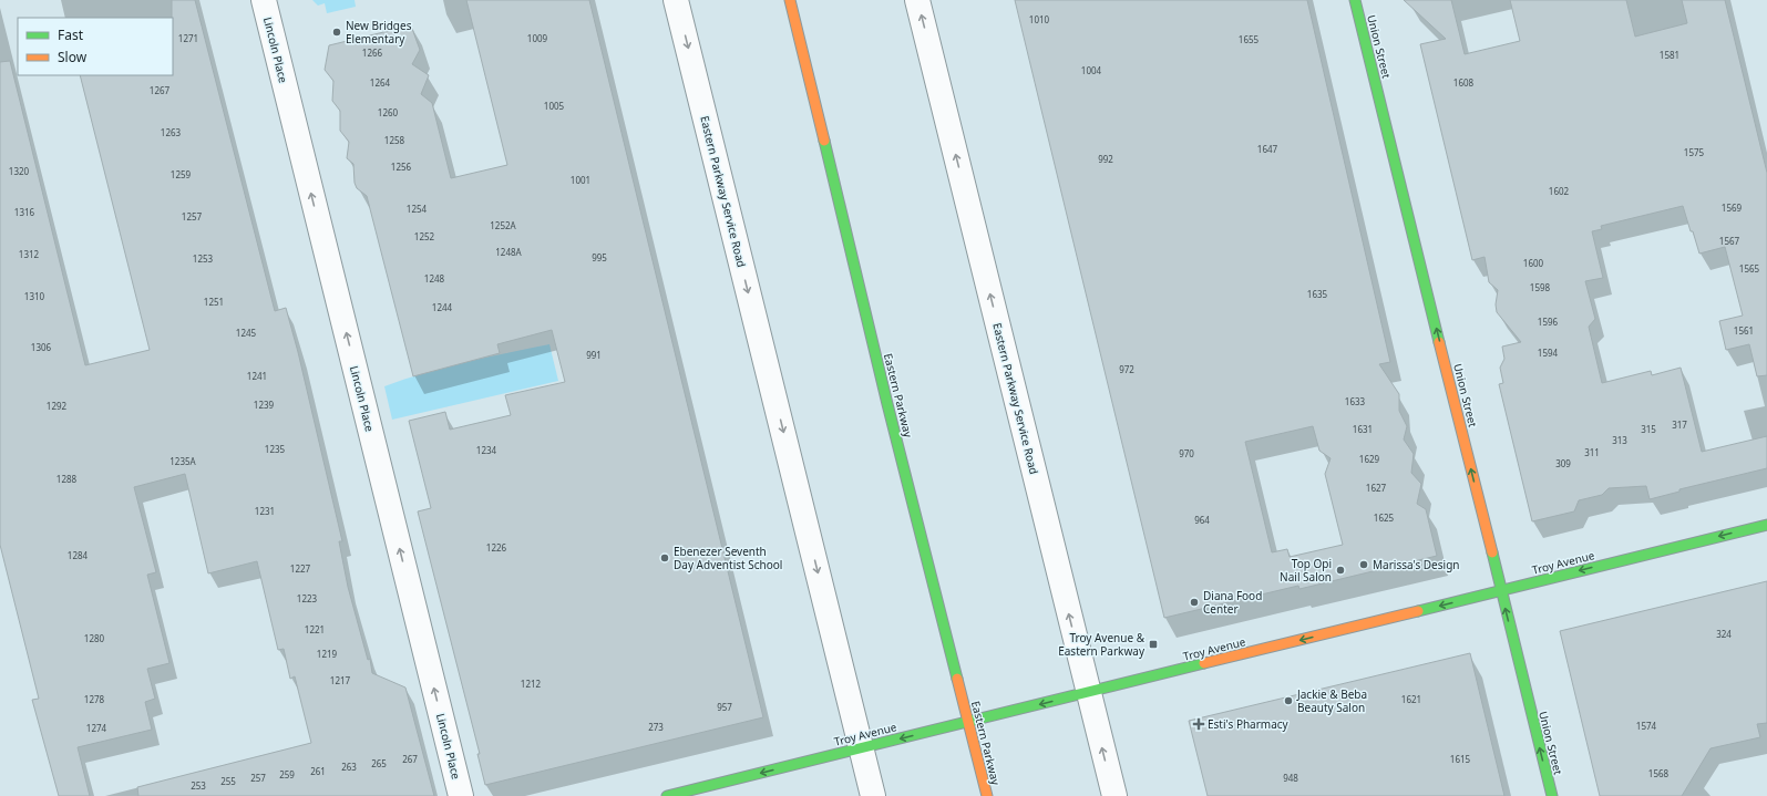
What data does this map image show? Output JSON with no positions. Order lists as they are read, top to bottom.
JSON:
{
  "streets": {
    "street": [
      "Union Street",
      "Lincoln Place",
      "Eastern Parkway Service Road",
      "Eastern Parkway",
      "Troy Avenue"
    ]
  },
  "crossings": [
    ["Union Street", "Troy Avenue"],
    ["Eastern Parkway Service Road", "Troy Avenue"],
    ["Eastern Parkway", "Troy Avenue"]
  ],
  "one_way": ["Union Street", "Lincoln Place", "Troy Avenue"],
  "places": {
    "other": [
      "New Bridges Elementary",
      "Ebenezer Seventh Day Adventist School",
      "Marissa's Design",
      "Top Opi Nail Salon",
      "Diana Food Center",
      "Jackie & Beba Beauty Salon"
    ],
    "transit": ["Troy Avenue & Eastern Parkway"],
    "health": ["Esti's Pharmacy"]
  },
  "house_numbers": [
    "1010",
    "1271",
    "1009",
    "1655",
    "1266",
    "1581",
    "1004",
    "1264",
    "1608",
    "1267",
    "1005",
    "1260",
    "1263",
    "1258",
    "1647",
    "1575",
    "992",
    "1256",
    "1320",
    "1259",
    "1001",
    "1602",
    "1569",
    "1254",
    "1316",
    "1257",
    "1252A",
    "1252",
    "1567",
    "1248A",
    "1312",
    "995",
    "1253",
    "1600",
    "1565",
    "1248",
    "1598",
    "1635",
    "1310",
    "1251",
    "1244",
    "1596",
    "1561",
    "1245",
    "1306",
    "1594",
    "991",
    "972",
    "1241",
    "1633",
    "1239",
    "1292",
    "317",
    "1631",
    "315",
    "313",
    "1235",
    "1234",
    "311",
    "970",
    "1629",
    "1235A",
    "309",
    "1288",
    "1627",
    "1231",
    "1625",
    "964",
    "1226",
    "1284",
    "1227",
    "1223",
    "1221",
    "324",
    "1280",
    "1219",
    "1217",
    "1212",
    "1278",
    "1621",
    "957",
    "1574",
    "273",
    "1274",
    "267",
    "1615",
    "265",
    "263",
    "261",
    "1568",
    "259",
    "257",
    "948",
    "255",
    "253"
  ],
  "legend": ["Fast", "Slow"]
}
